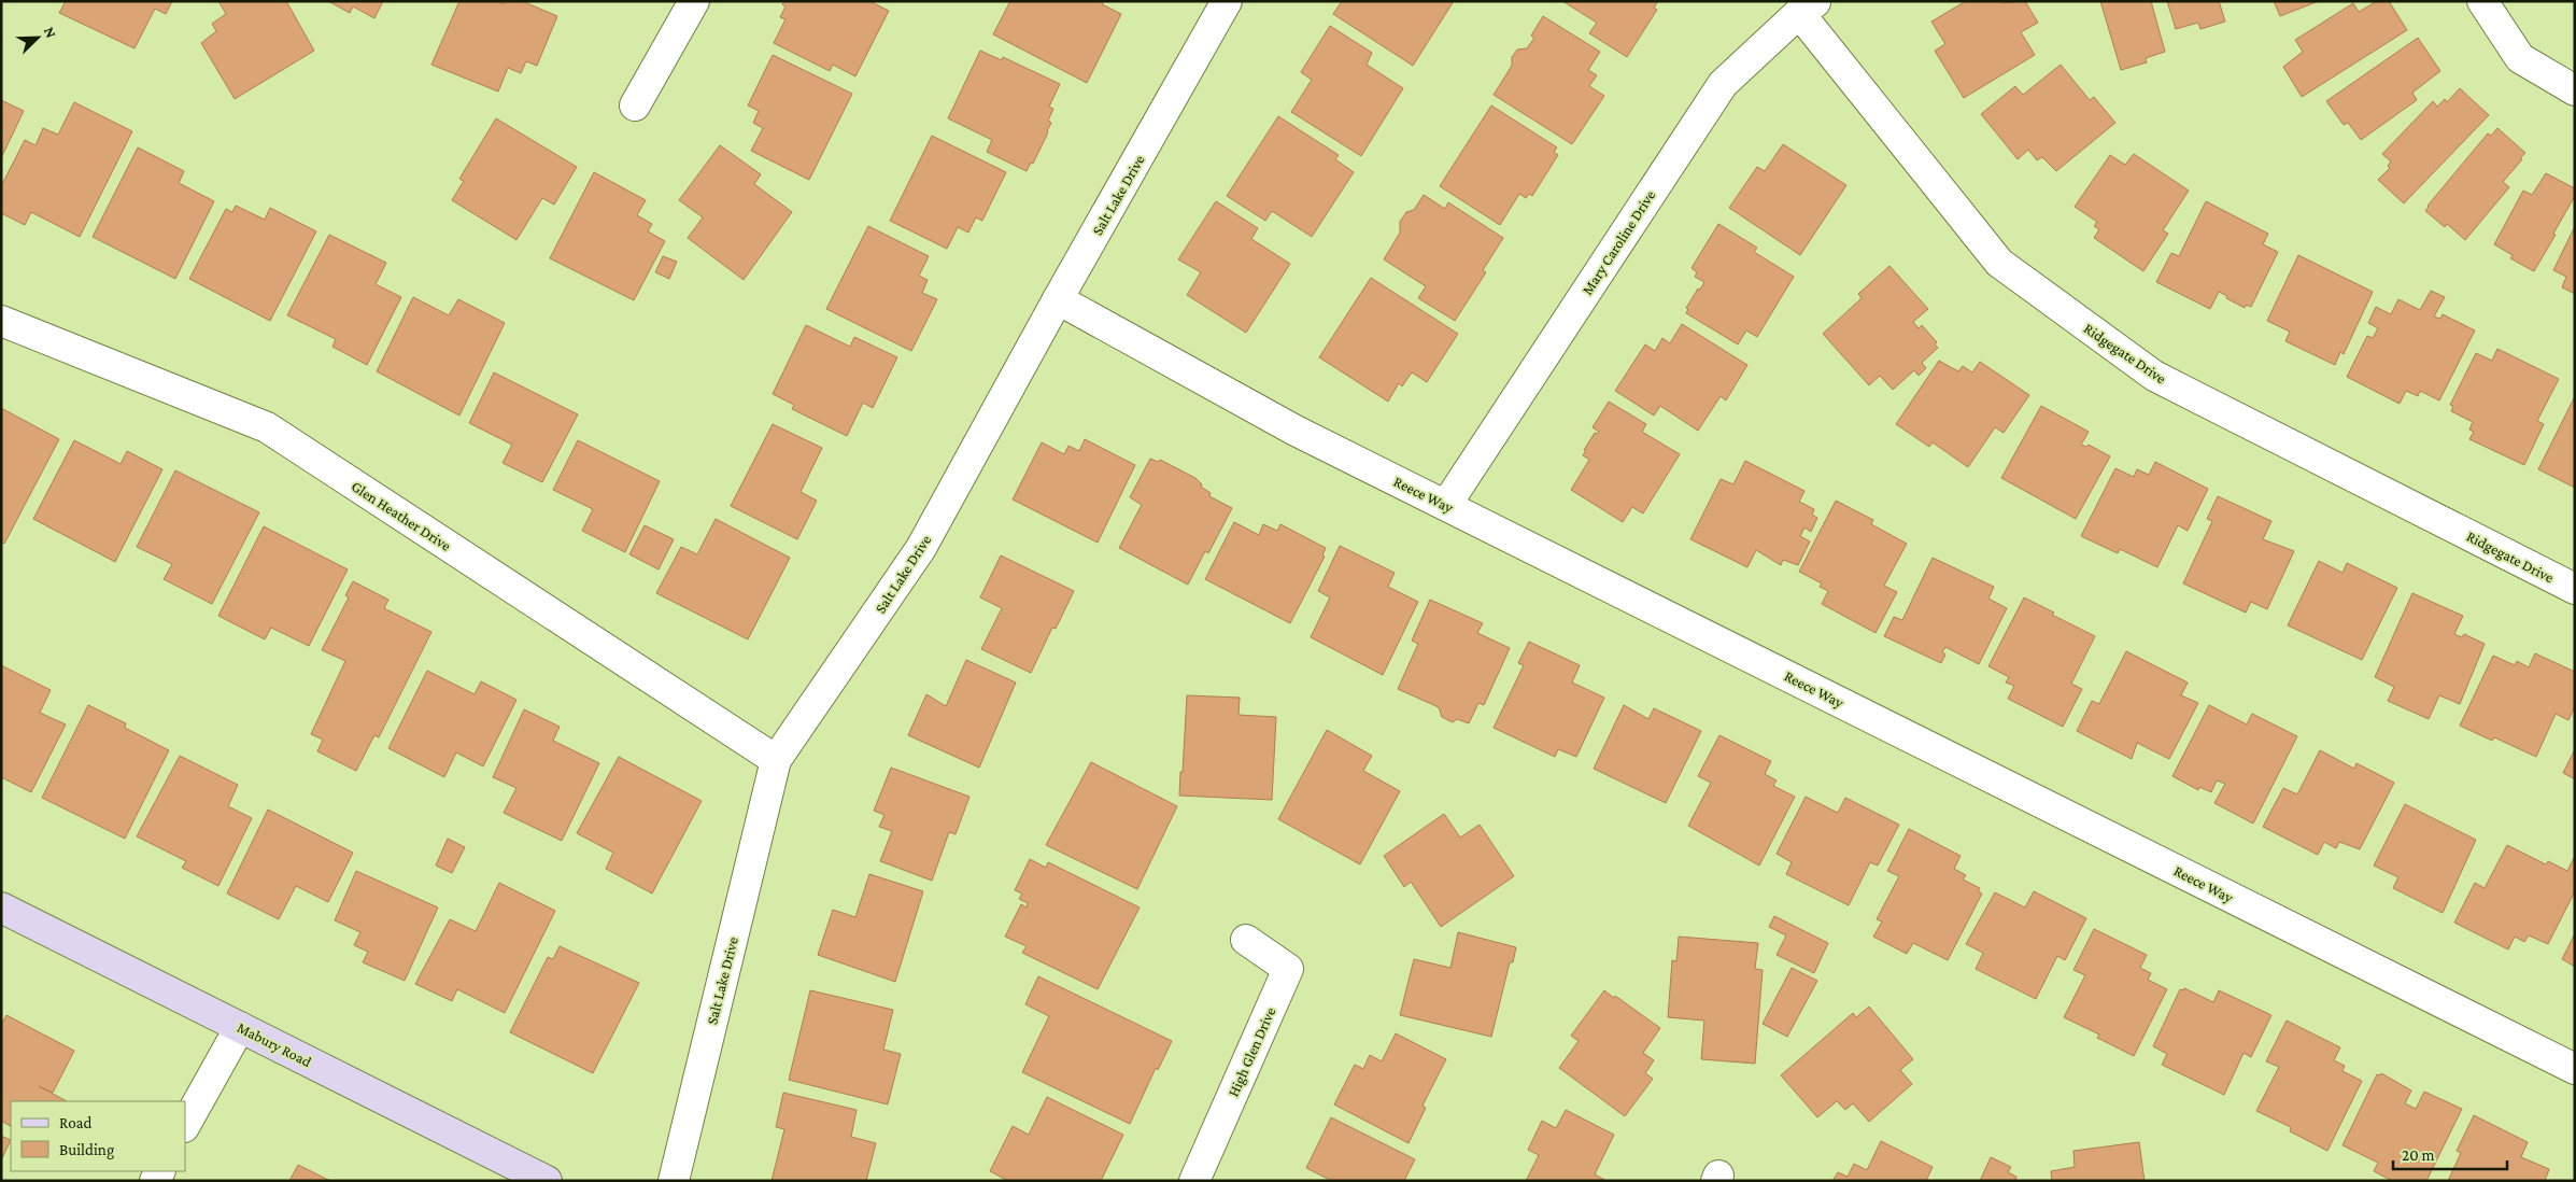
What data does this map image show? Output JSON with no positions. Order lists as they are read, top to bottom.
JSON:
{
  "streets": {
    "main road": ["Mabury Road"],
    "street": [
      "Salt Lake Drive",
      "Mary Caroline Drive",
      "Ridgegate Drive",
      "Reece Way",
      "Glen Heather Drive",
      "High Glen Drive"
    ]
  },
  "crossings": [
    ["Salt Lake Drive", "Reece Way"],
    ["Salt Lake Drive", "Glen Heather Drive"],
    ["Mary Caroline Drive", "Ridgegate Drive"],
    ["Mary Caroline Drive", "Reece Way"]
  ],
  "legend": ["Road", "Building"],
  "scale_bar": "20 m",
  "north": "top right"
}
